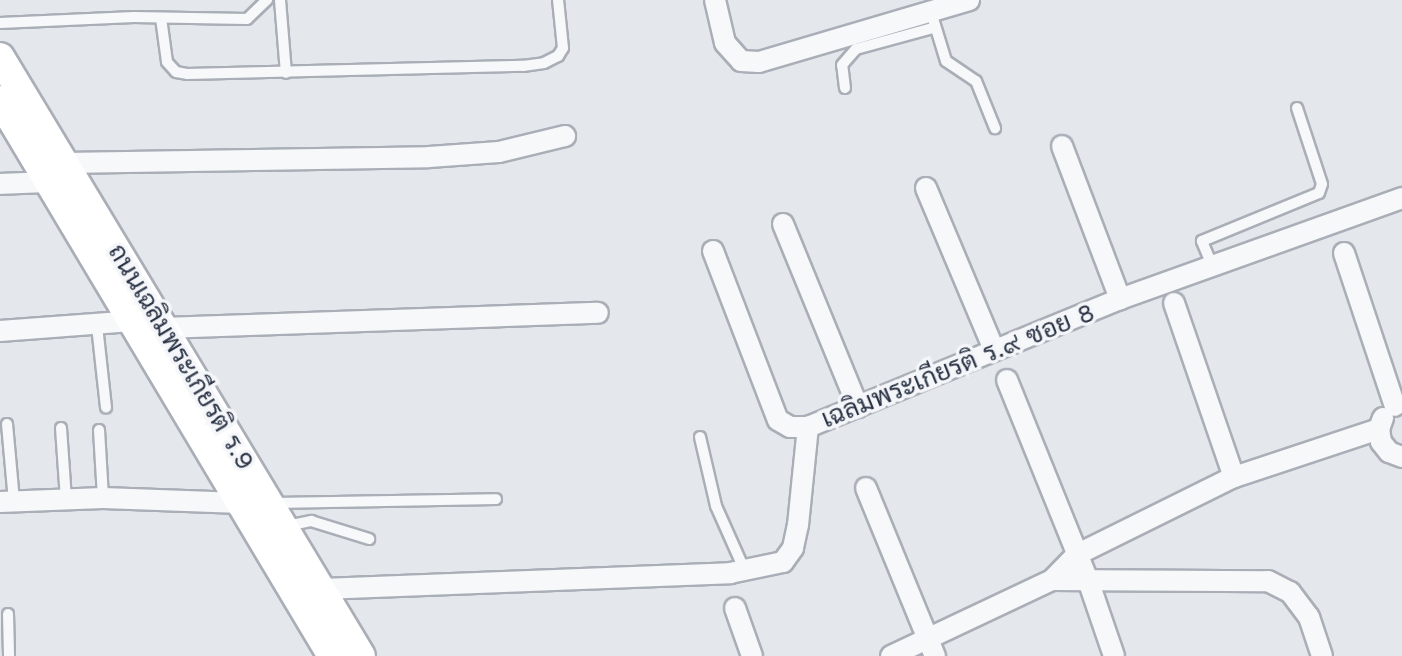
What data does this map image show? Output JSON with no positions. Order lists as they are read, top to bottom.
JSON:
{
  "streets": {
    "main road": ["ถนนเฉลิมพระเกียรติ ร.9"],
    "street": ["เฉลิมพระเกียรติ ร.๙ ซอย 8"]
  },
  "crossings": [
    ["ถนนเฉลิมพระเกียรติ ร.9", "เฉลิมพระเกียรติ ร.๙ ซอย 8"]
  ]
}
